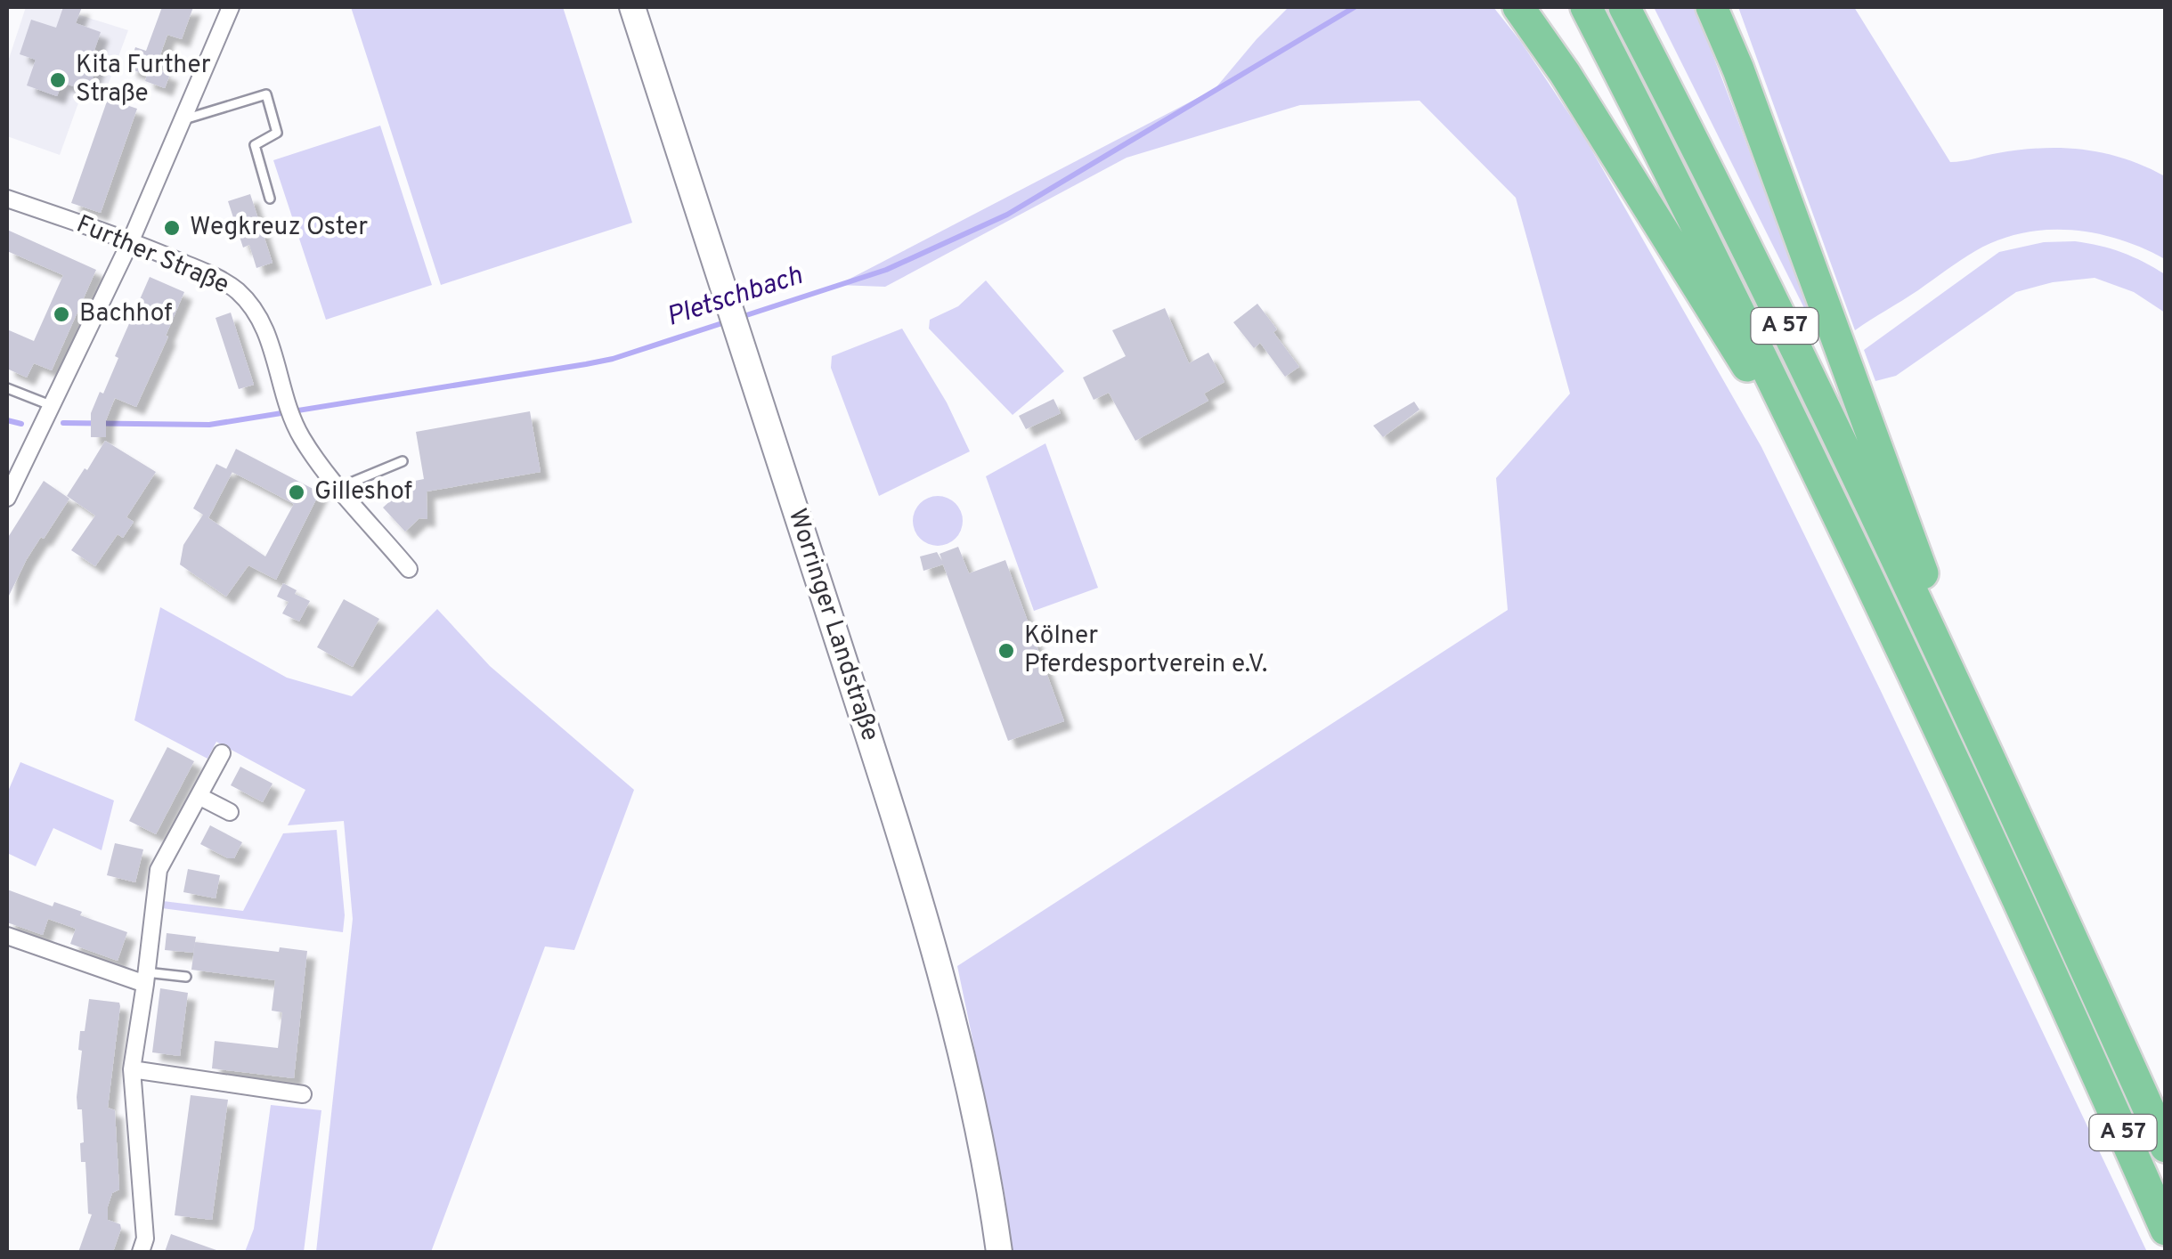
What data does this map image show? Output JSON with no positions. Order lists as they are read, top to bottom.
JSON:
{
  "streets": {
    "highway": ["A 57"],
    "main road": ["Worringer Landstraße"],
    "street": ["Further Straße"]
  },
  "water": ["Pletschbach"],
  "places": [
    "Kita Further Straße",
    "Wegkreuz Oster",
    "Bachhof",
    "Gilleshof",
    "Kölner Pferdesportverein e.V."
  ]
}
